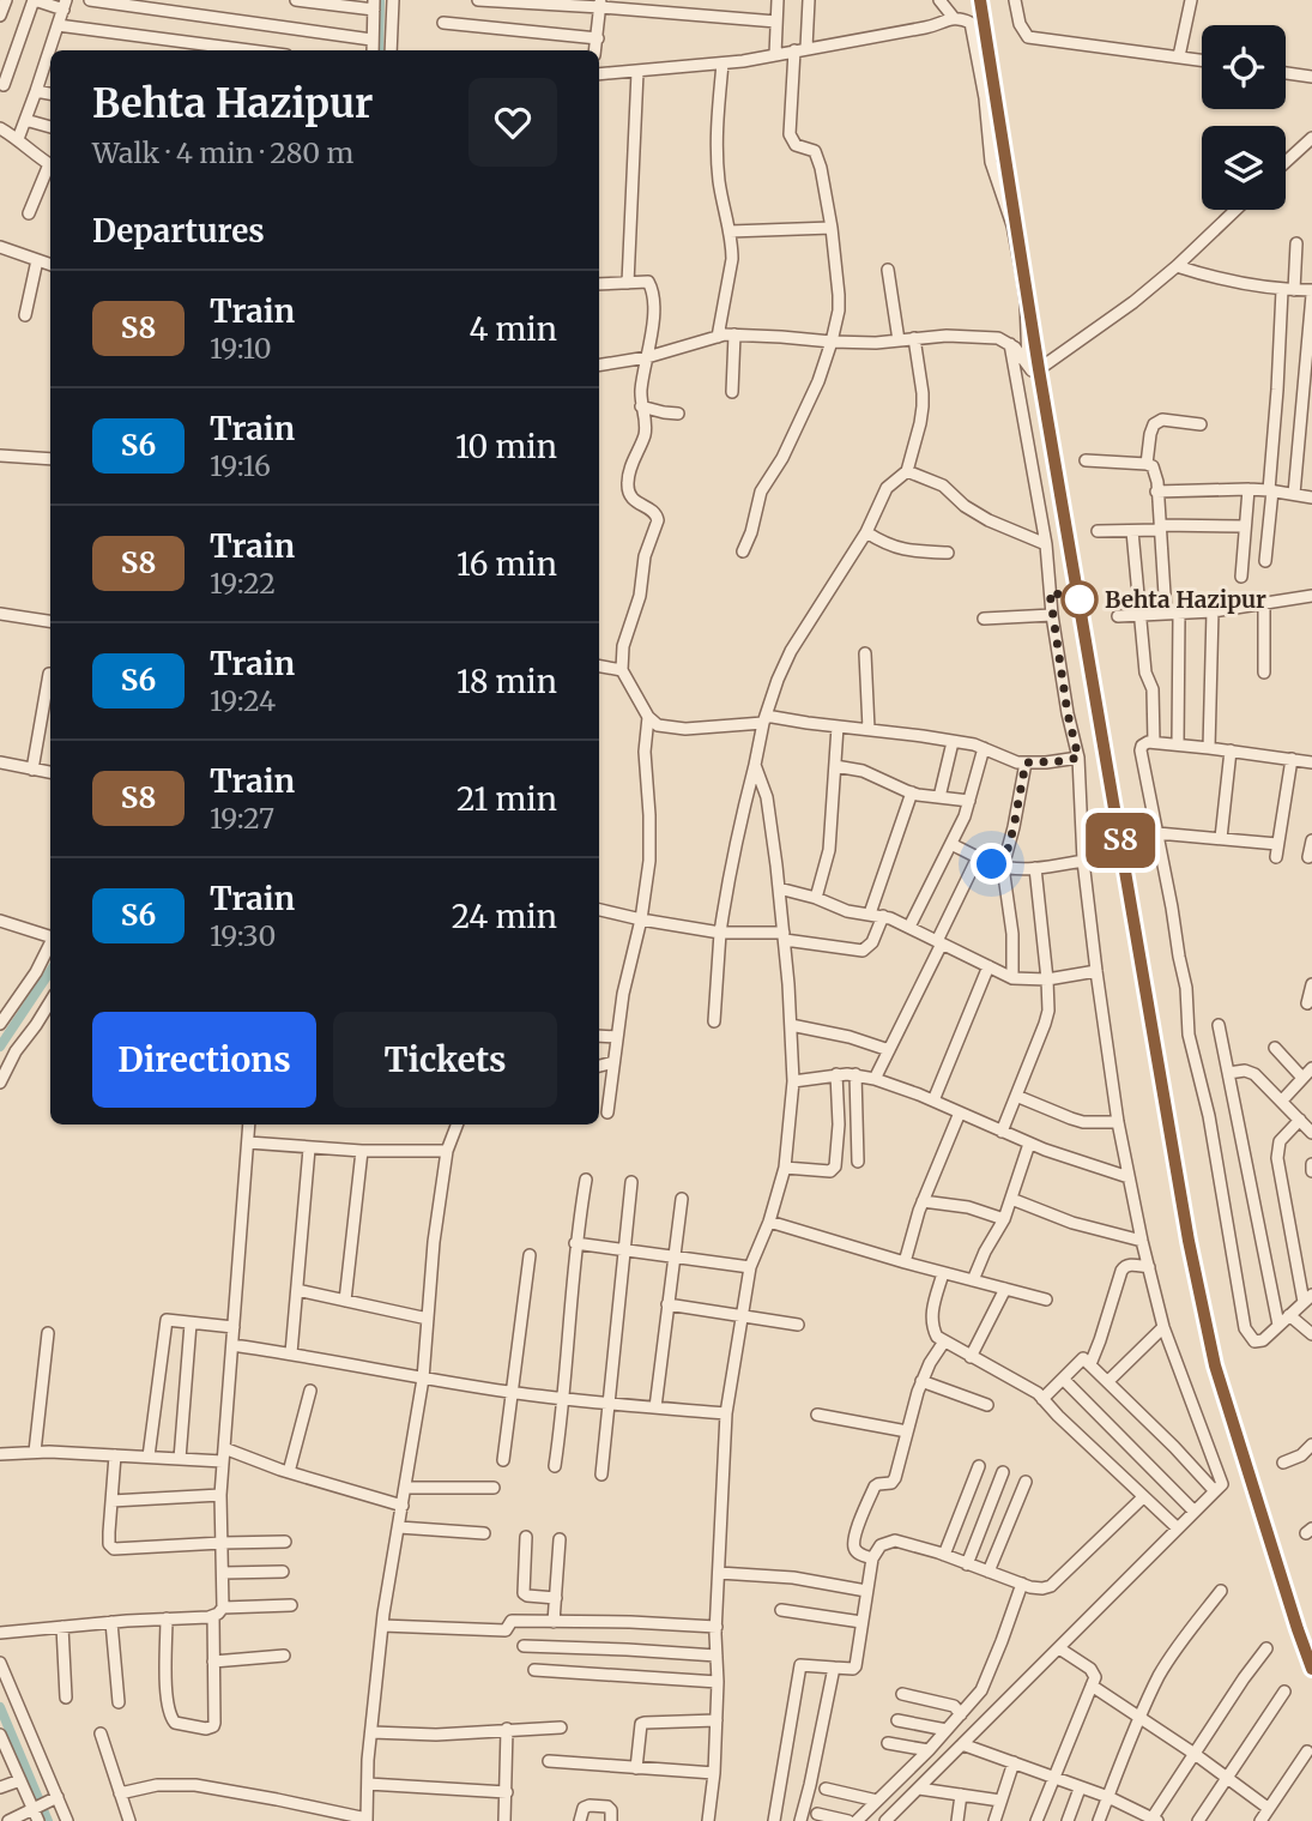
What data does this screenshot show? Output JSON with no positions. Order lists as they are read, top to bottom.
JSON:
{
  "places": ["Behta Hazipur"],
  "page": {
    "on_map": "S8",
    "heading": [
      ["Behta Hazipur", "Walk · 4 min · 280 m"],
      "Departures"
    ],
    "list": [
      {
        "mark": "S8",
        "name": "Train",
        "note": "19:10",
        "value": "4 min"
      },
      {
        "mark": "S6",
        "name": "Train",
        "note": "19:16",
        "value": "10 min"
      },
      {
        "mark": "S8",
        "name": "Train",
        "note": "19:22",
        "value": "16 min"
      },
      {
        "mark": "S6",
        "name": "Train",
        "note": "19:24",
        "value": "18 min"
      },
      {
        "mark": "S8",
        "name": "Train",
        "note": "19:27",
        "value": "21 min"
      },
      {
        "mark": "S6",
        "name": "Train",
        "note": "19:30",
        "value": "24 min"
      }
    ],
    "buttons": ["Directions", "Tickets"]
  }
}
